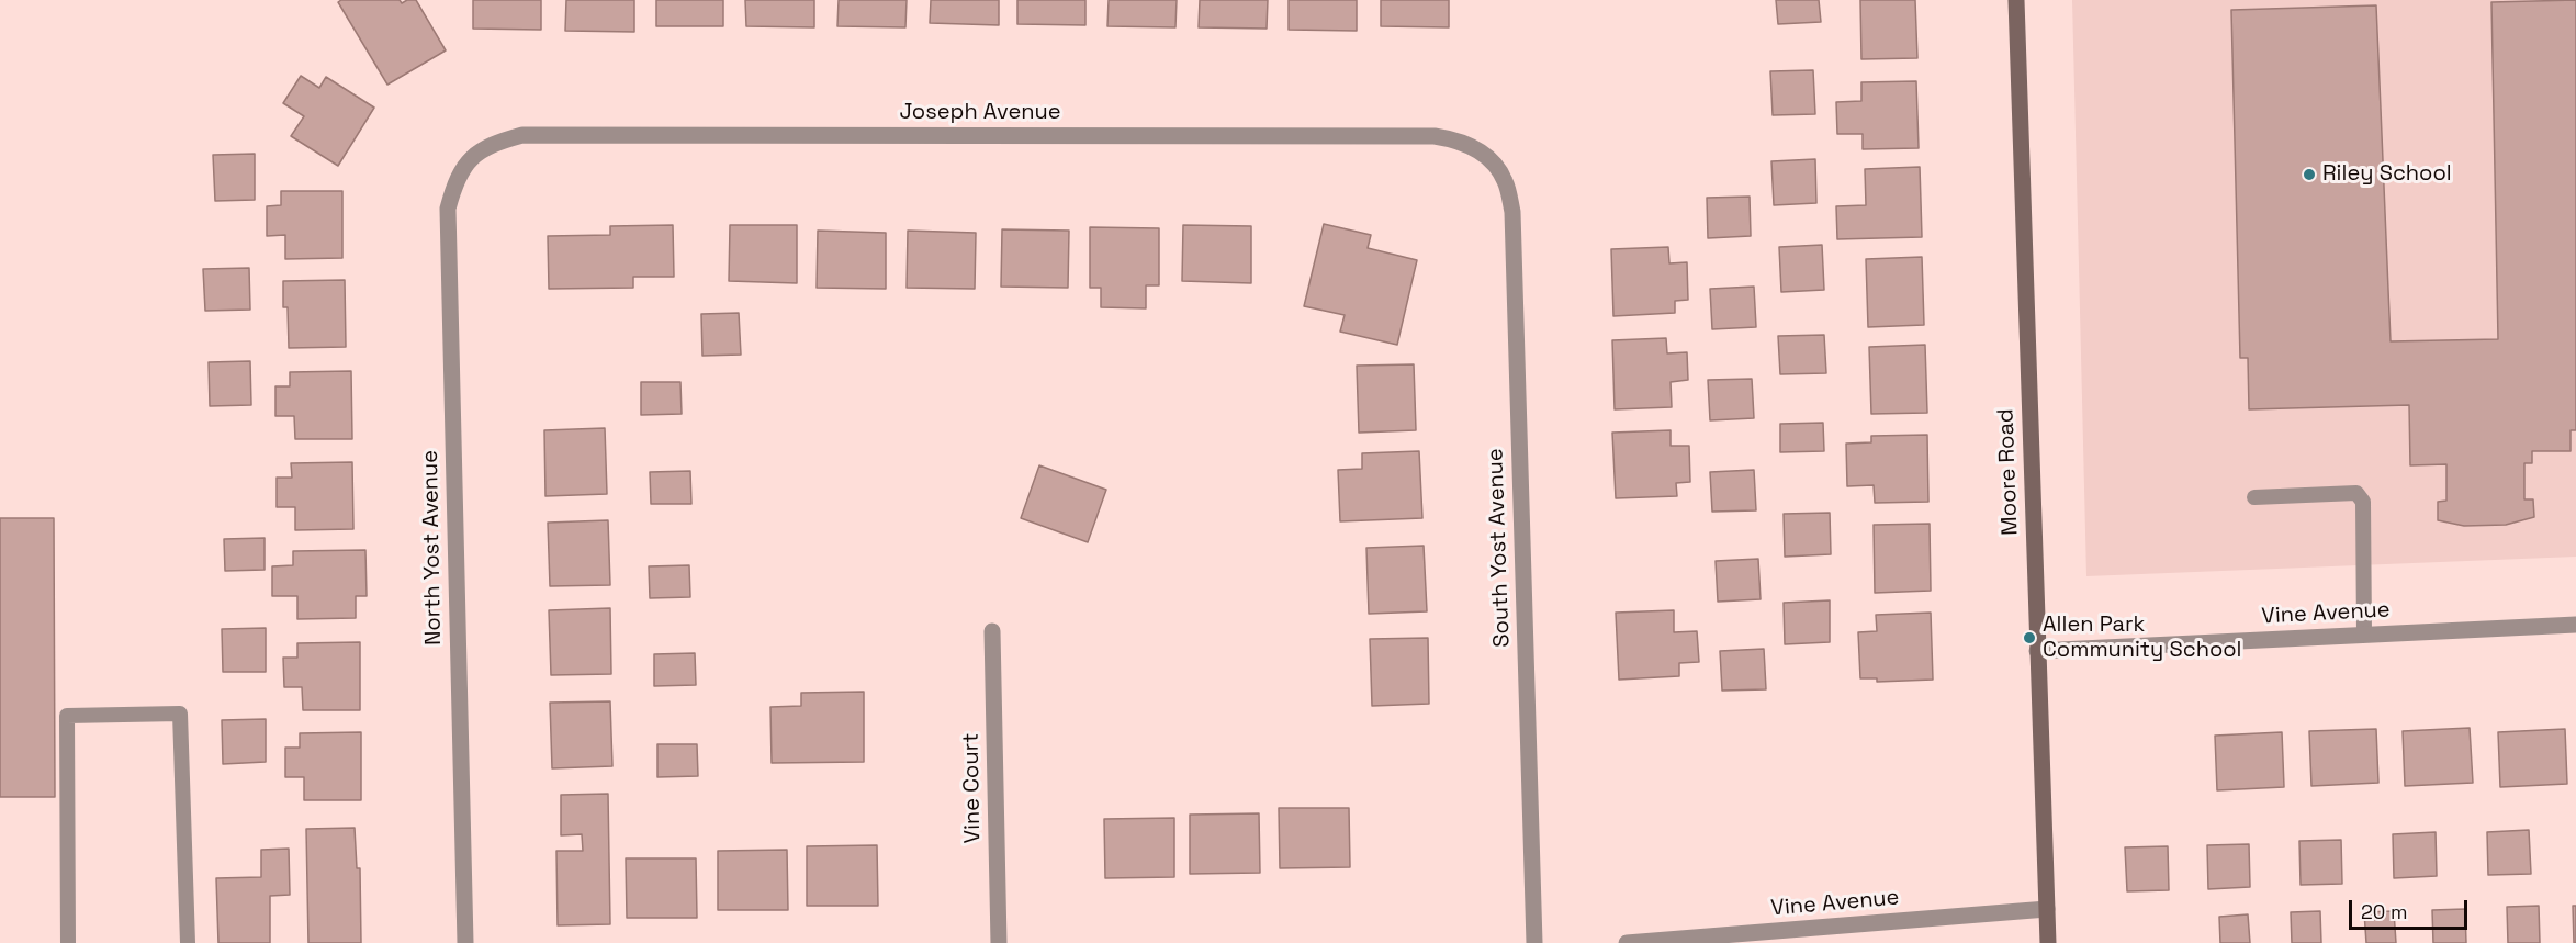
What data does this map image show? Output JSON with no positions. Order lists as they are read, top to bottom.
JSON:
{
  "streets": {
    "street": [
      "Joseph Avenue",
      "Moore Road",
      "North Yost Avenue",
      "South Yost Avenue",
      "Vine Avenue",
      "Vine Court"
    ]
  },
  "crossings": [
    ["Joseph Avenue", "North Yost Avenue"],
    ["Joseph Avenue", "South Yost Avenue"],
    ["Moore Road", "Vine Avenue"]
  ],
  "places": ["Riley School", "Allen Park Community School"],
  "scale_bar": "20 m"
}
